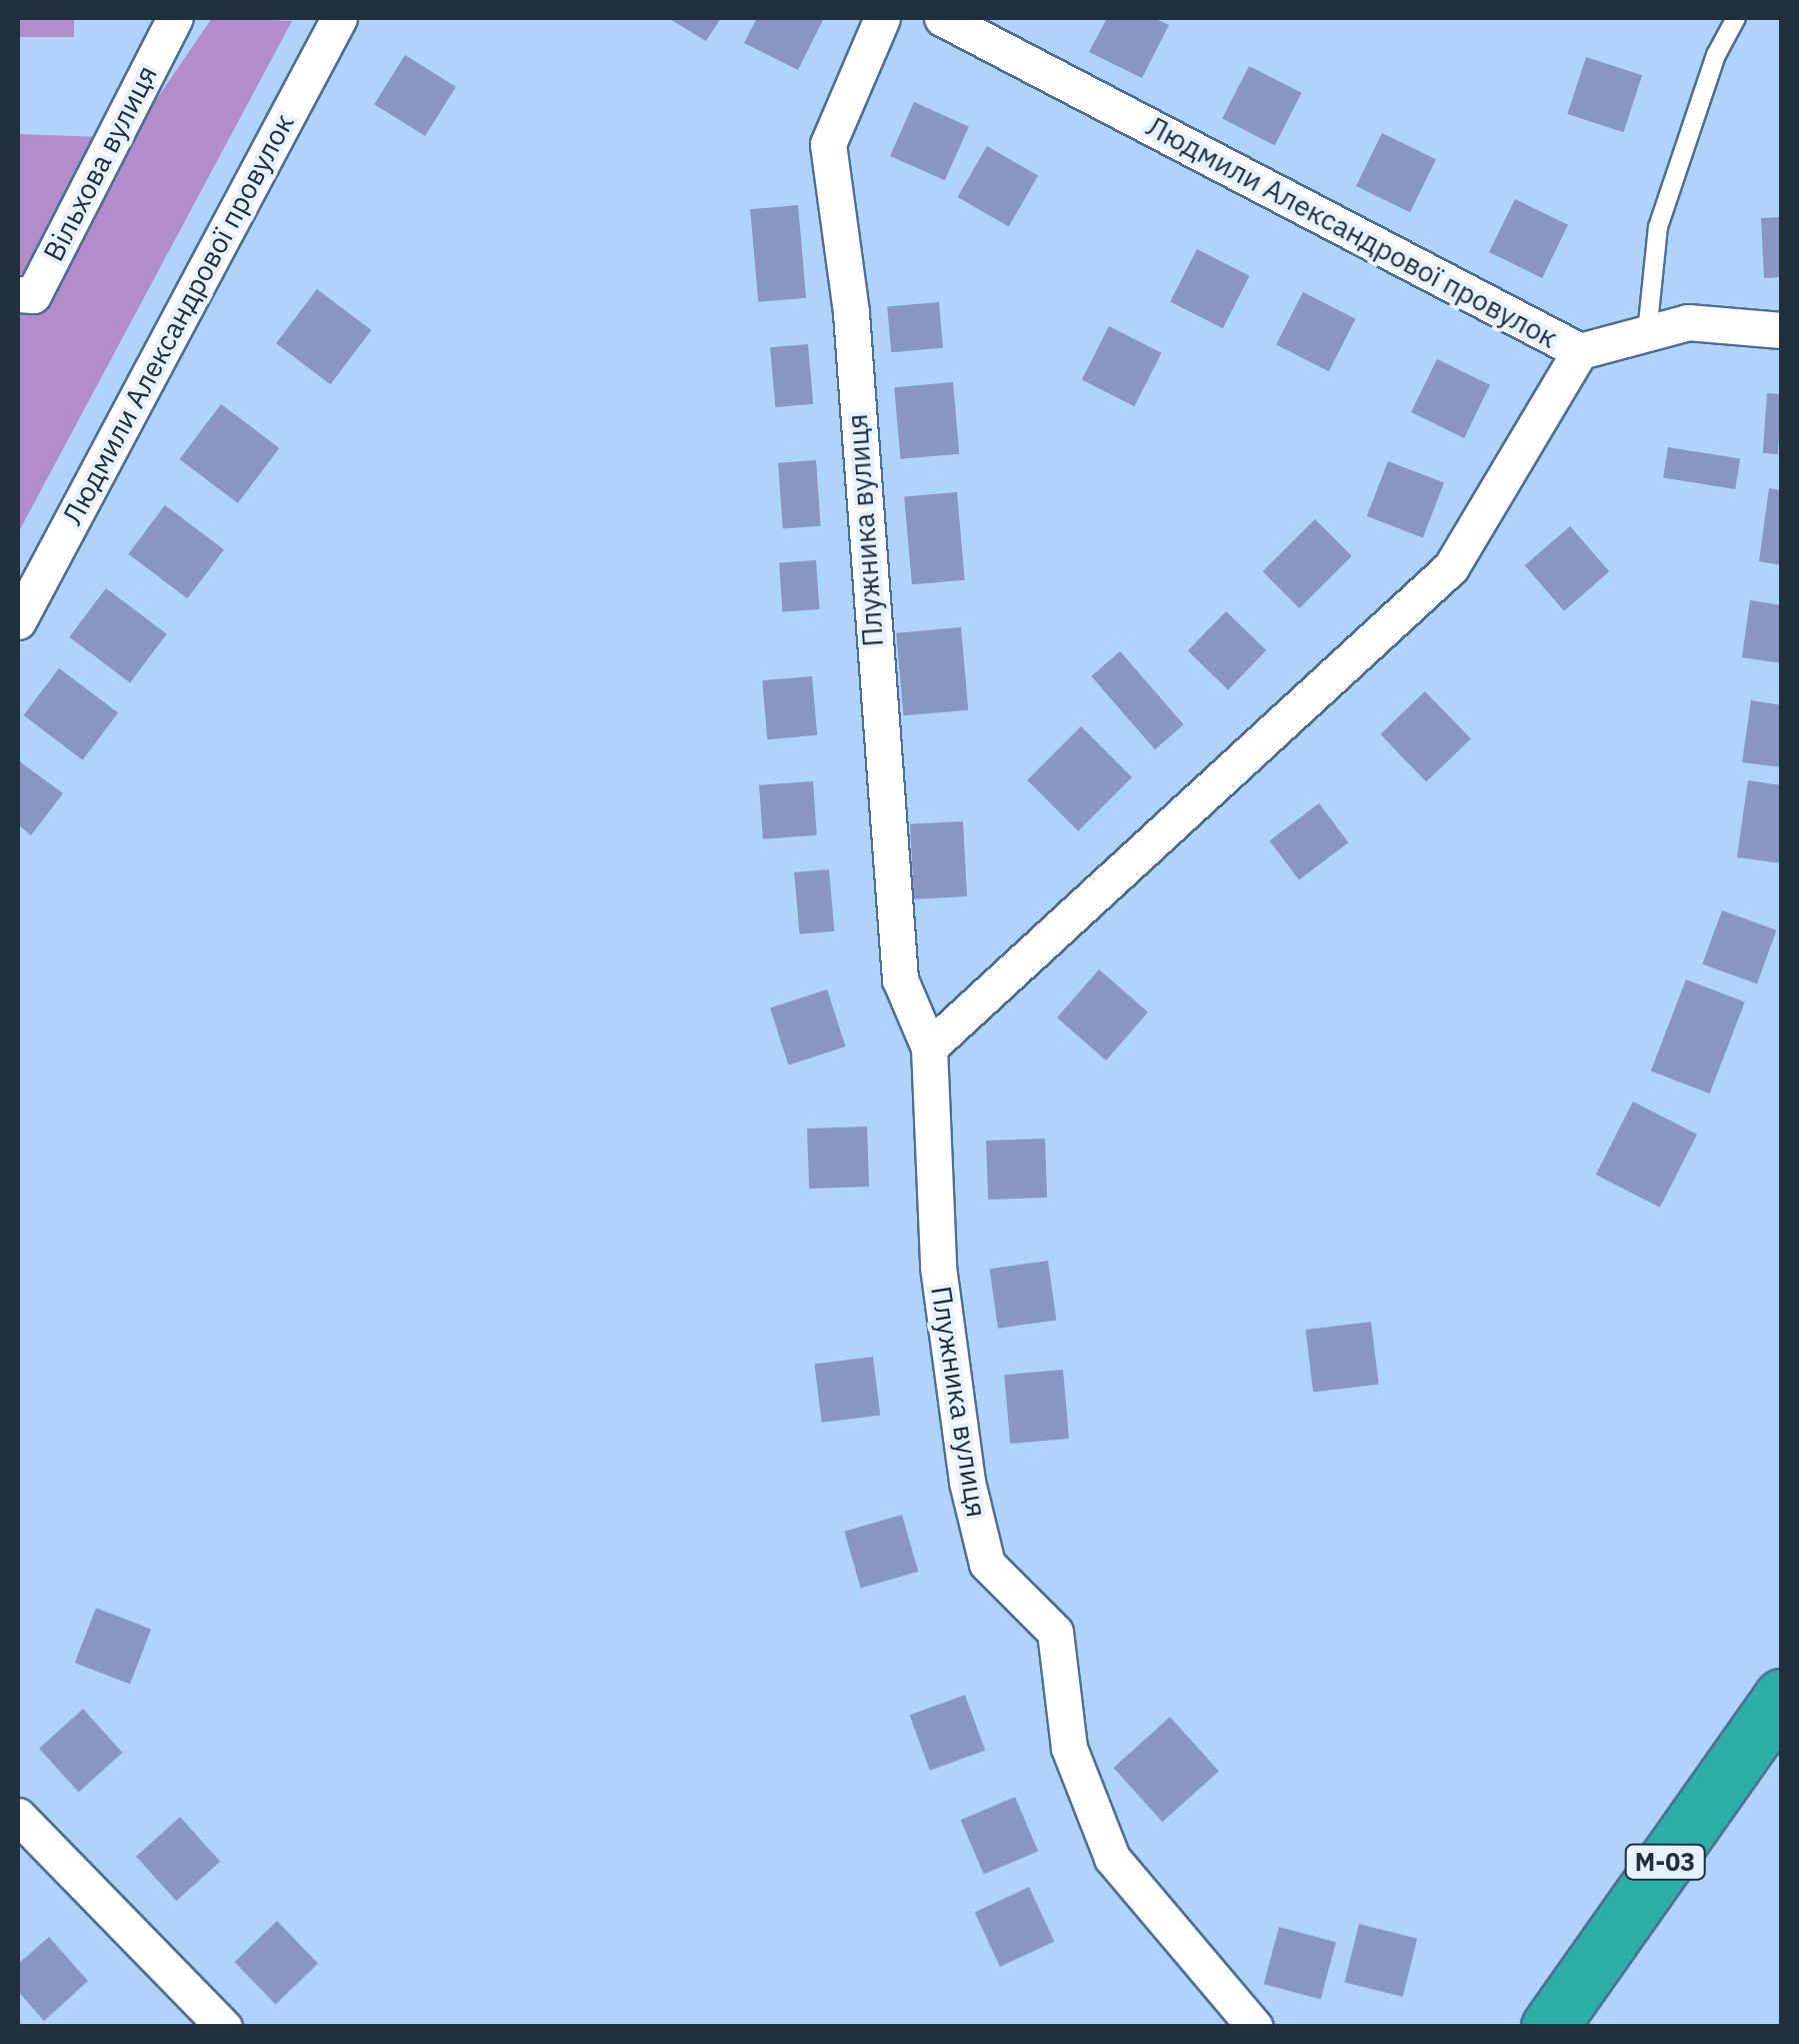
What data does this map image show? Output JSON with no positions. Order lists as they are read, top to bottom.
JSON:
{
  "streets": {
    "highway": ["М-03"],
    "street": ["Вільхова вулиця", "Людмили Александрової провулок", "Плужника вулиця"]
  }
}
